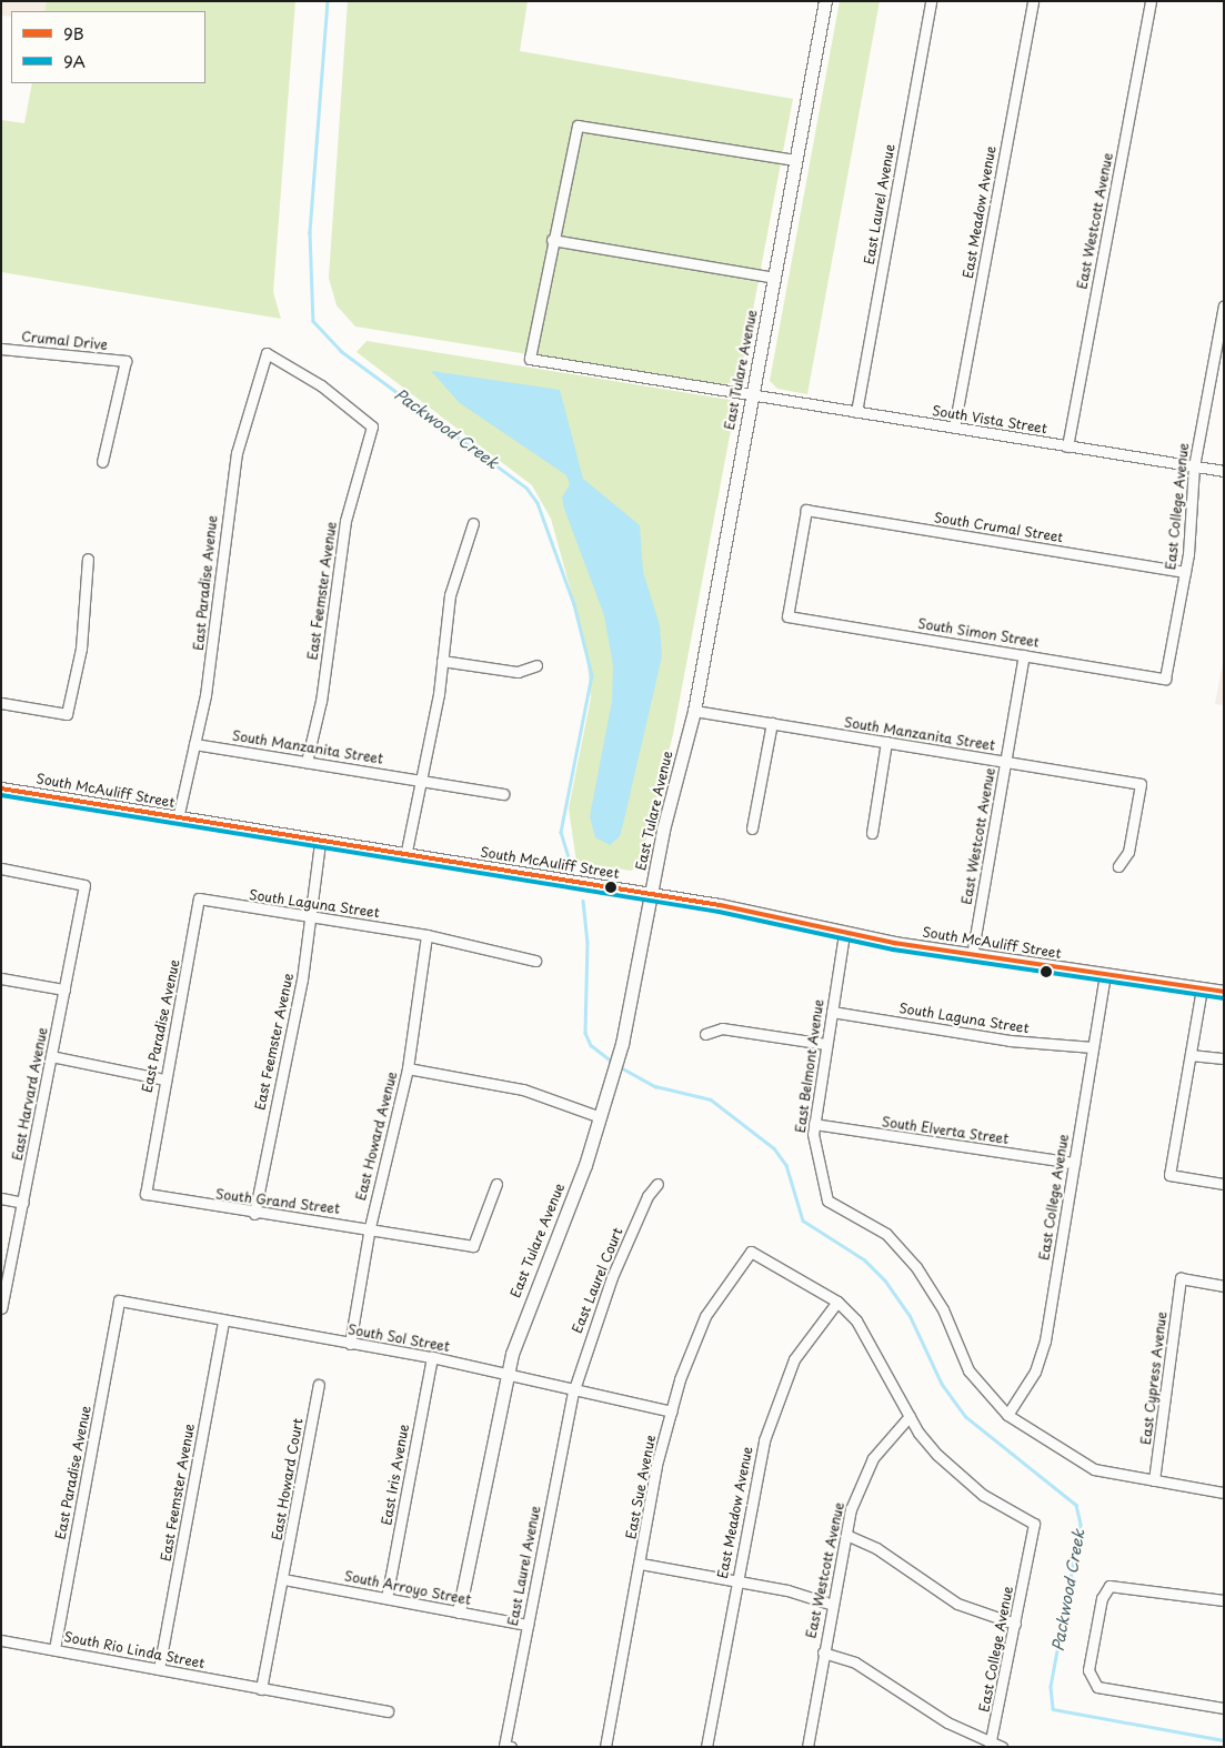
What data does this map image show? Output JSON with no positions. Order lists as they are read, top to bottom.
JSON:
{
  "streets": {
    "street": [
      "East Laurel Avenue",
      "East Meadow Avenue",
      "East Westcott Avenue",
      "Crumal Drive",
      "East Tulare Avenue",
      "South Vista Street",
      "East College Avenue",
      "South Crumal Street",
      "East Paradise Avenue",
      "East Feemster Avenue",
      "South Simon Street",
      "South Manzanita Street",
      "South McAuliff Street",
      "South Laguna Street",
      "East Belmont Avenue",
      "East Harvard Avenue",
      "South Elverta Street",
      "East Howard Avenue",
      "South Grand Street",
      "East Laurel Court",
      "South Sol Street",
      "East Cypress Avenue",
      "East Iris Avenue",
      "East Howard Court",
      "East Sue Avenue",
      "South Arroyo Street",
      "South Rio Linda Street"
    ]
  },
  "crossings": [
    ["East Laurel Avenue", "South Vista Street"],
    ["East Laurel Avenue", "East Laurel Court"],
    ["East Laurel Avenue", "South Sol Street"],
    ["East Laurel Avenue", "South Arroyo Street"],
    ["East Meadow Avenue", "South Vista Street"],
    ["East Meadow Avenue", "East Sue Avenue"],
    ["East Westcott Avenue", "South Vista Street"],
    ["East Westcott Avenue", "East College Avenue"],
    ["East Westcott Avenue", "South Simon Street"],
    ["East Westcott Avenue", "South Manzanita Street"],
    ["East Westcott Avenue", "South McAuliff Street"],
    ["East Tulare Avenue", "South Vista Street"],
    ["East Tulare Avenue", "South Manzanita Street"],
    ["East Tulare Avenue", "South McAuliff Street"],
    ["East Tulare Avenue", "South Sol Street"],
    ["East Tulare Avenue", "South Arroyo Street"],
    ["South Vista Street", "East College Avenue"],
    ["East College Avenue", "South Crumal Street"],
    ["East College Avenue", "South Simon Street"],
    ["East College Avenue", "South McAuliff Street"],
    ["East College Avenue", "South Laguna Street"],
    ["East College Avenue", "East Belmont Avenue"],
    ["East College Avenue", "South Elverta Street"],
    ["South Crumal Street", "South Simon Street"],
    ["East Paradise Avenue", "East Feemster Avenue"],
    ["East Paradise Avenue", "South Manzanita Street"],
    ["East Paradise Avenue", "South McAuliff Street"],
    ["East Paradise Avenue", "South Laguna Street"],
    ["East Paradise Avenue", "South Grand Street"],
    ["East Paradise Avenue", "South Sol Street"],
    ["East Paradise Avenue", "South Rio Linda Street"],
    ["East Feemster Avenue", "South Manzanita Street"],
    ["East Feemster Avenue", "South McAuliff Street"],
    ["East Feemster Avenue", "South Laguna Street"],
    ["East Feemster Avenue", "South Grand Street"],
    ["East Feemster Avenue", "South Sol Street"],
    ["East Feemster Avenue", "South Rio Linda Street"],
    ["South McAuliff Street", "East Belmont Avenue"],
    ["South Laguna Street", "East Belmont Avenue"],
    ["South Laguna Street", "East Howard Avenue"],
    ["East Belmont Avenue", "South Elverta Street"],
    ["East Howard Avenue", "South Grand Street"],
    ["East Howard Avenue", "South Sol Street"],
    ["East Laurel Court", "South Sol Street"],
    ["South Sol Street", "East Iris Avenue"],
    ["South Sol Street", "East Sue Avenue"],
    ["East Iris Avenue", "South Arroyo Street"],
    ["East Howard Court", "South Arroyo Street"]
  ],
  "water": ["Packwood Creek"],
  "lines": ["transit line 9B", "transit line 9A"],
  "legend": ["9B", "9A"]
}
